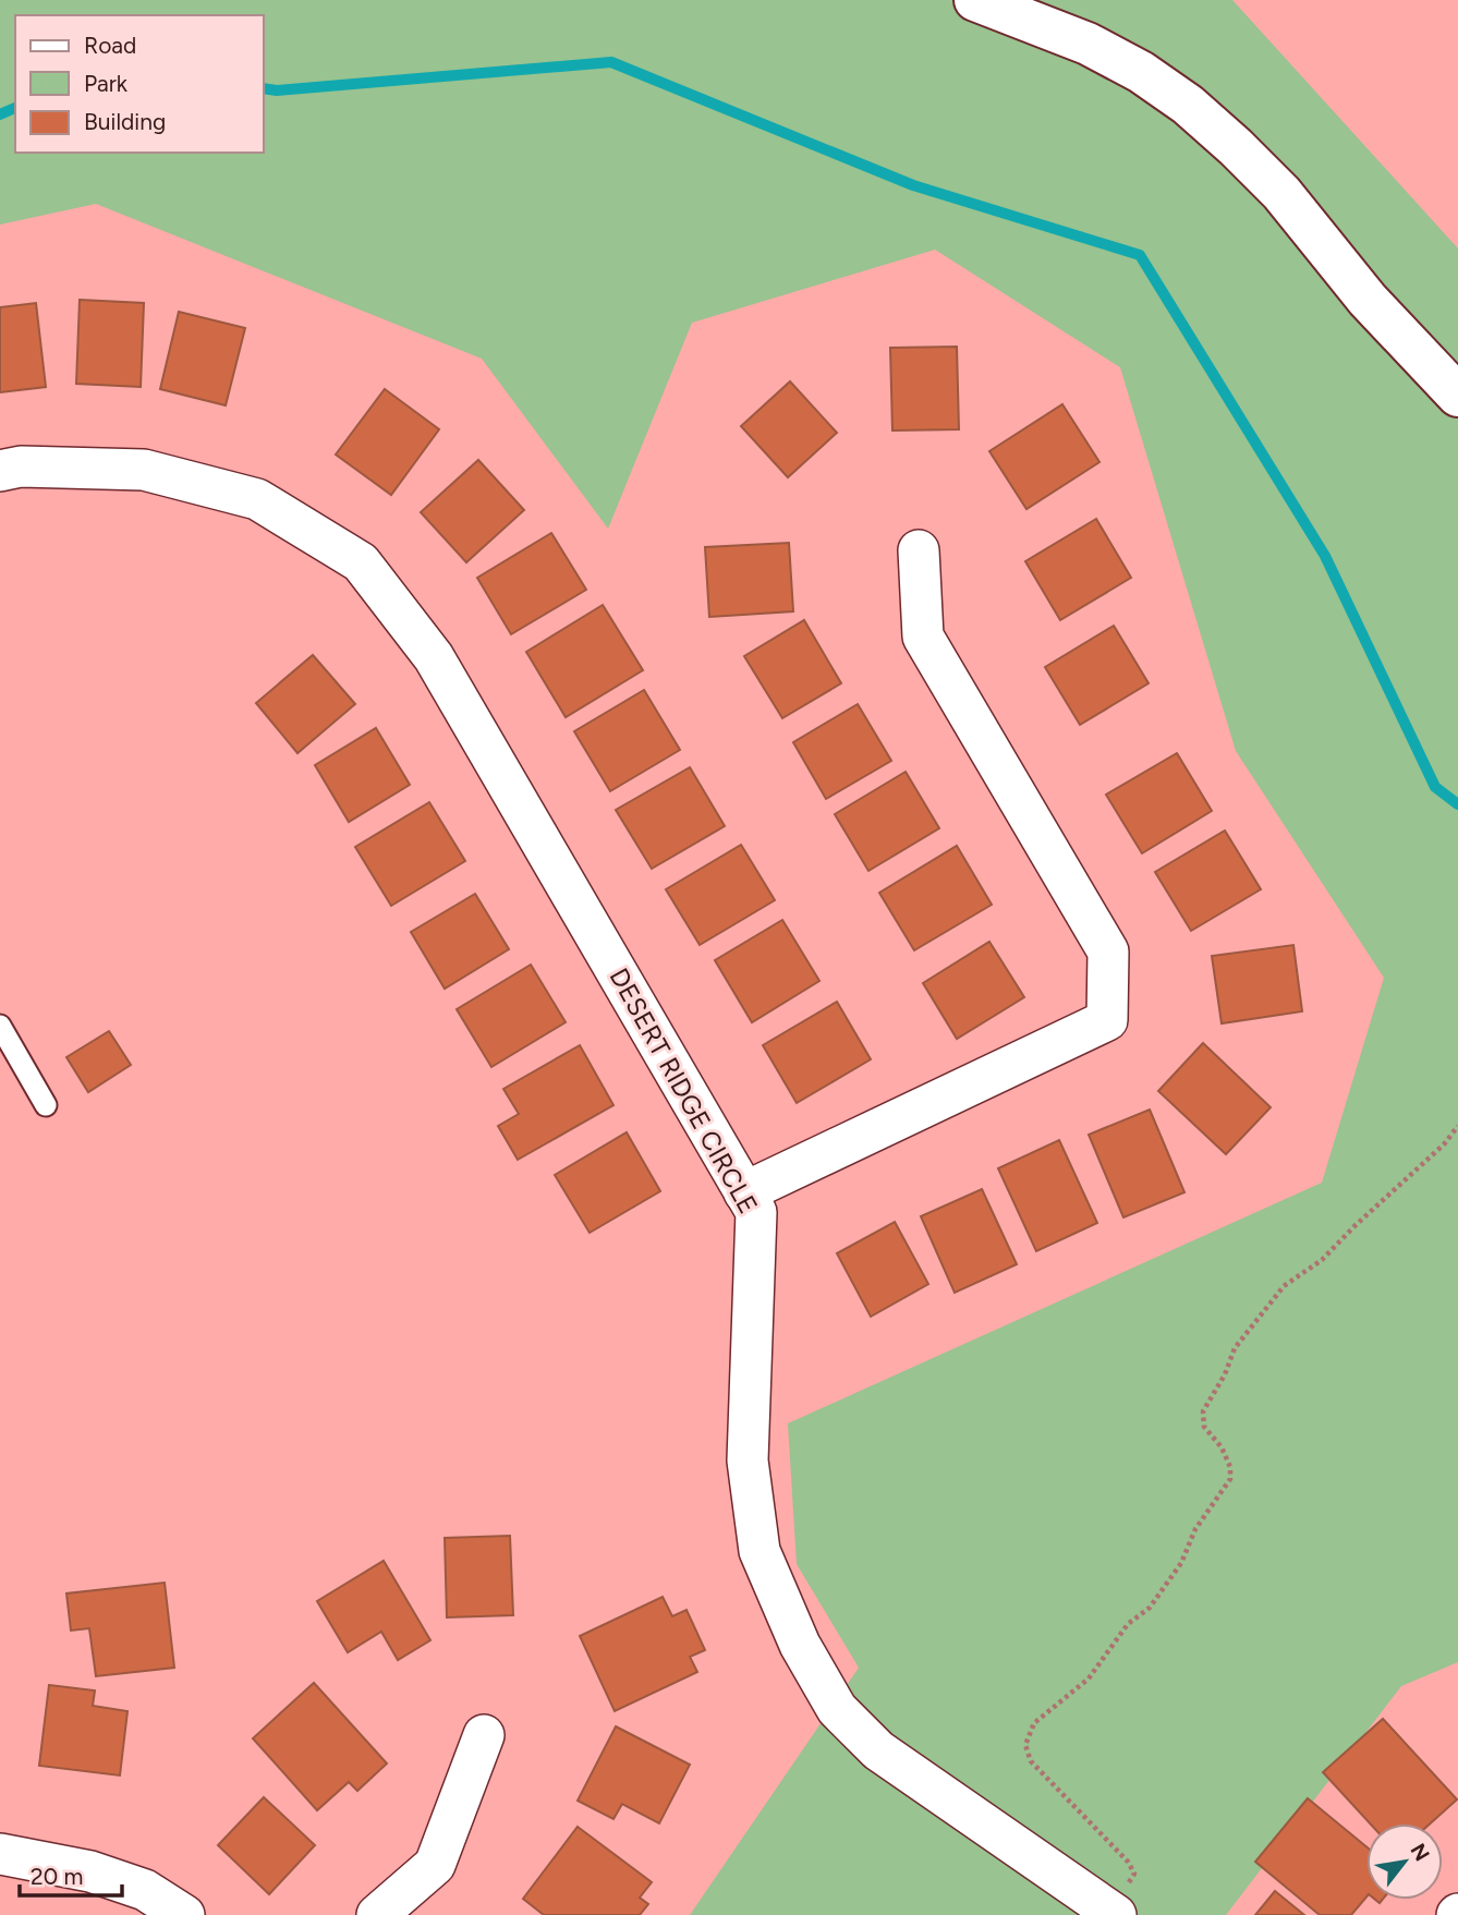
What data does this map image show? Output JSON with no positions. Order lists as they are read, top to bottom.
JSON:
{
  "streets": {
    "street": ["DESERT RIDGE CIRCLE"]
  },
  "legend": ["Road", "Park", "Building"],
  "scale_bar": "20 m",
  "north": "top right"
}
